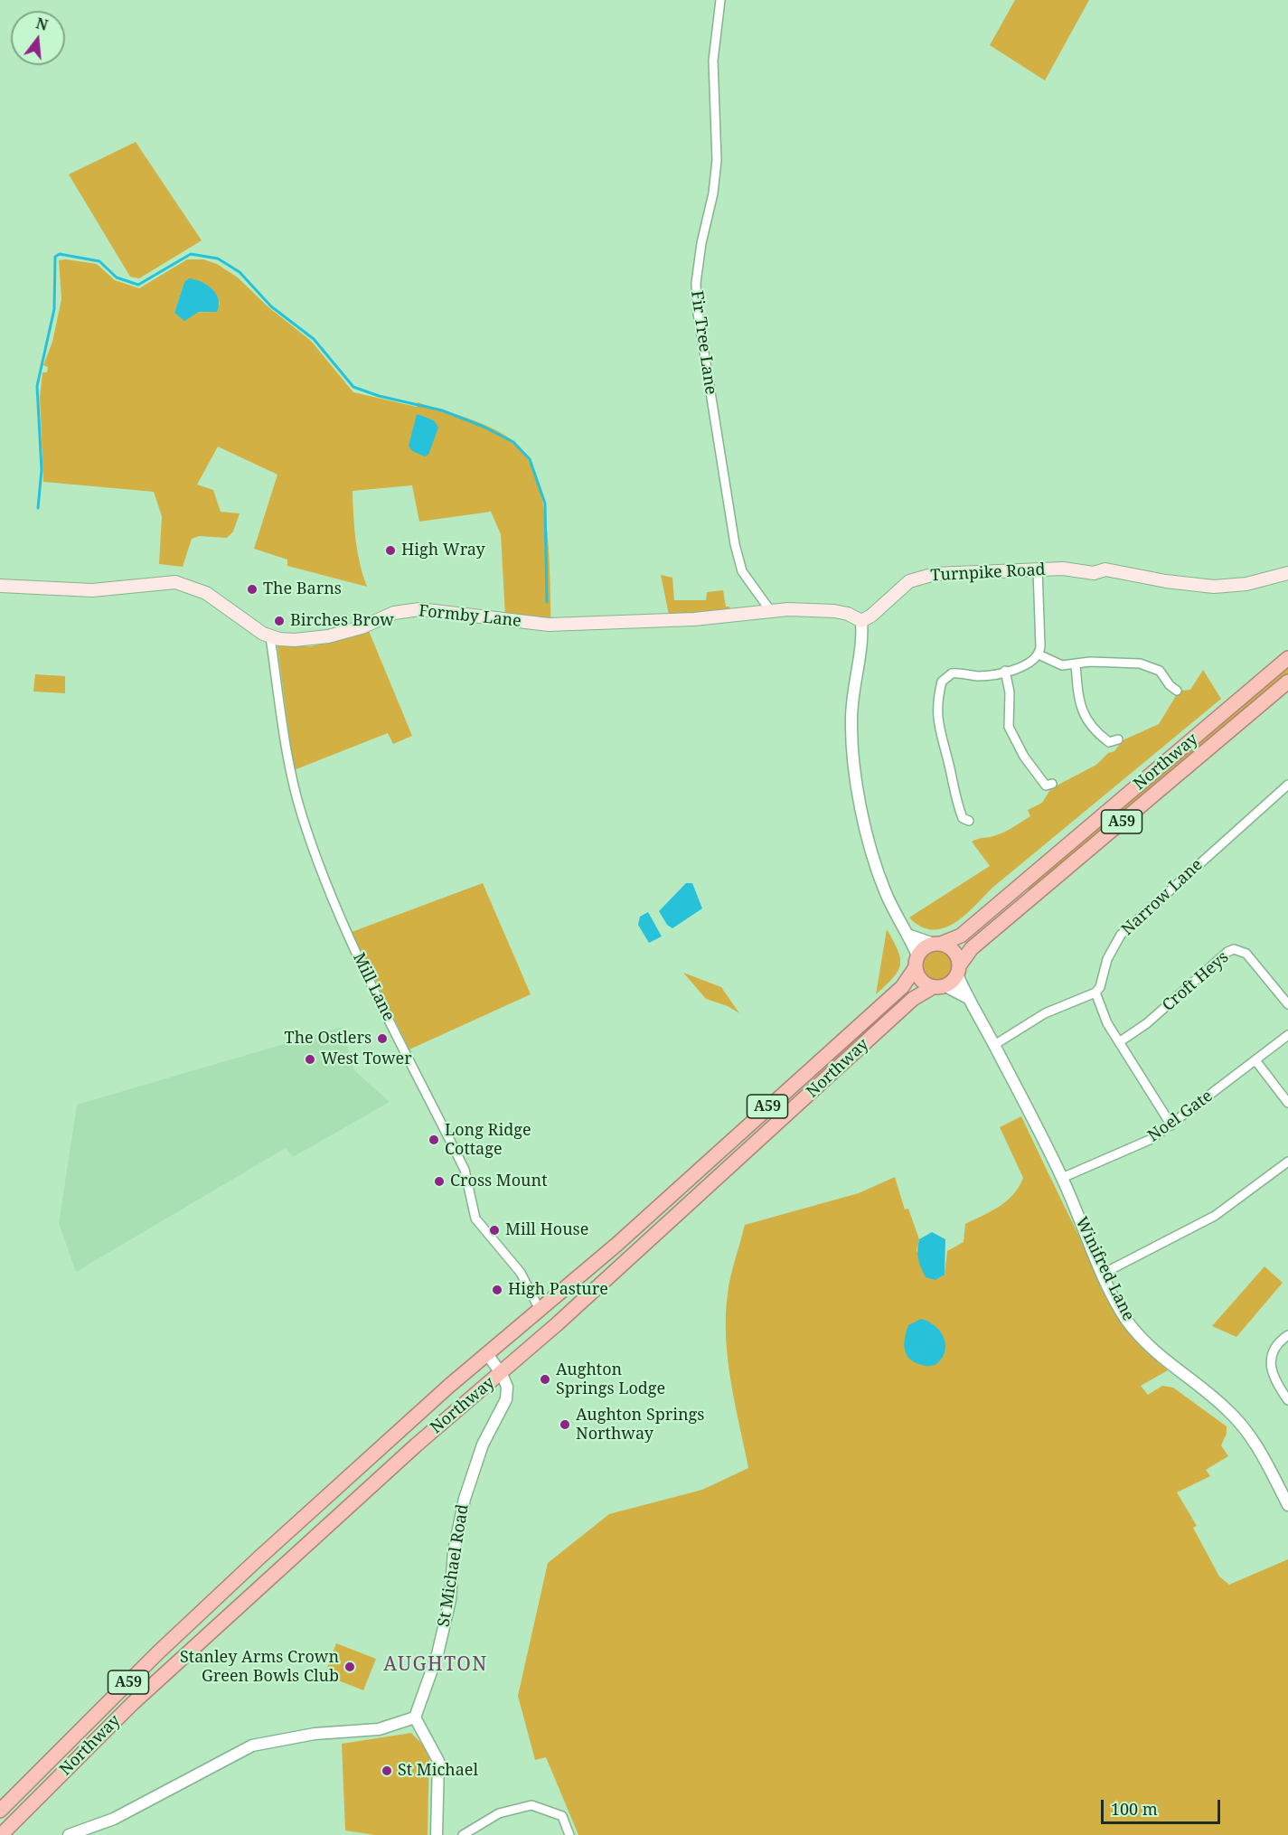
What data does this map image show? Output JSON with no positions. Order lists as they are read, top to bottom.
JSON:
{
  "streets": {
    "highway": ["Northway", "A59"],
    "main road": ["Turnpike Road", "Formby Lane"],
    "street": [
      "Fir Tree Lane",
      "Narrow Lane",
      "Croft Heys",
      "Mill Lane",
      "Noel Gate",
      "Winifred Lane",
      "St Michael Road"
    ]
  },
  "crossings": [
    ["Fir Tree Lane", "Formby Lane"],
    ["Turnpike Road", "Formby Lane"],
    ["Formby Lane", "Mill Lane"],
    ["Northway", "A59"],
    ["Northway", "Mill Lane"],
    ["Northway", "Winifred Lane"],
    ["Northway", "St Michael Road"],
    ["A59", "Winifred Lane"],
    ["Noel Gate", "Winifred Lane"]
  ],
  "districts": ["AUGHTON"],
  "places": [
    "High Wray",
    "The Barns",
    "Birches Brow",
    "The Ostlers",
    "West Tower",
    "Long Ridge Cottage",
    "Cross Mount",
    "Mill House",
    "High Pasture",
    "Aughton Springs Lodge",
    "Aughton Springs Northway",
    "Stanley Arms Crown Green Bowls Club",
    "St Michael"
  ],
  "scale_bar": "100 m",
  "north": "top"
}
